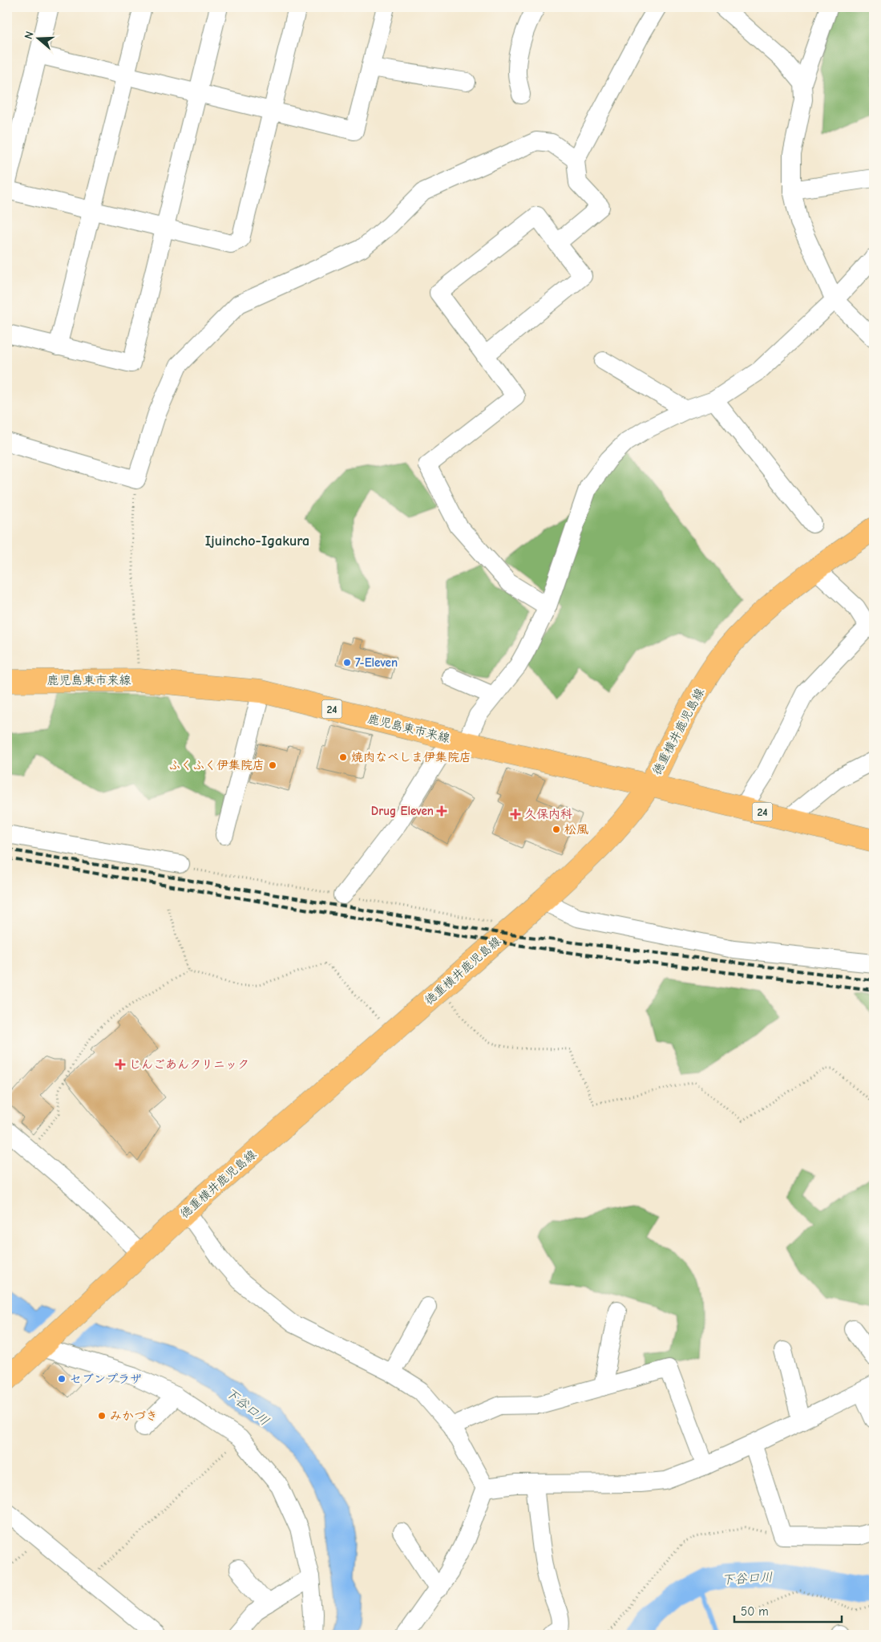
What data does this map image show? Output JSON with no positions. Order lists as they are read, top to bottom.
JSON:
{
  "streets": {
    "main road": ["鹿児島東市来線", "24", "徳重横井鹿児島線"]
  },
  "crossings": [
    ["鹿児島東市来線", "徳重横井鹿児島線"]
  ],
  "districts": ["Ijuincho-Igakura"],
  "water": ["下谷口川"],
  "places": {
    "other": [
      "7-Eleven",
      "焼肉なべしま伊集院店",
      "ふくふく伊集院店",
      "松風",
      "セブンプラザ",
      "みかづき"
    ],
    "health": ["Drug Eleven", "久保内科", "じんごあんクリニック"]
  },
  "scale_bar": "50 m",
  "north": "left"
}
